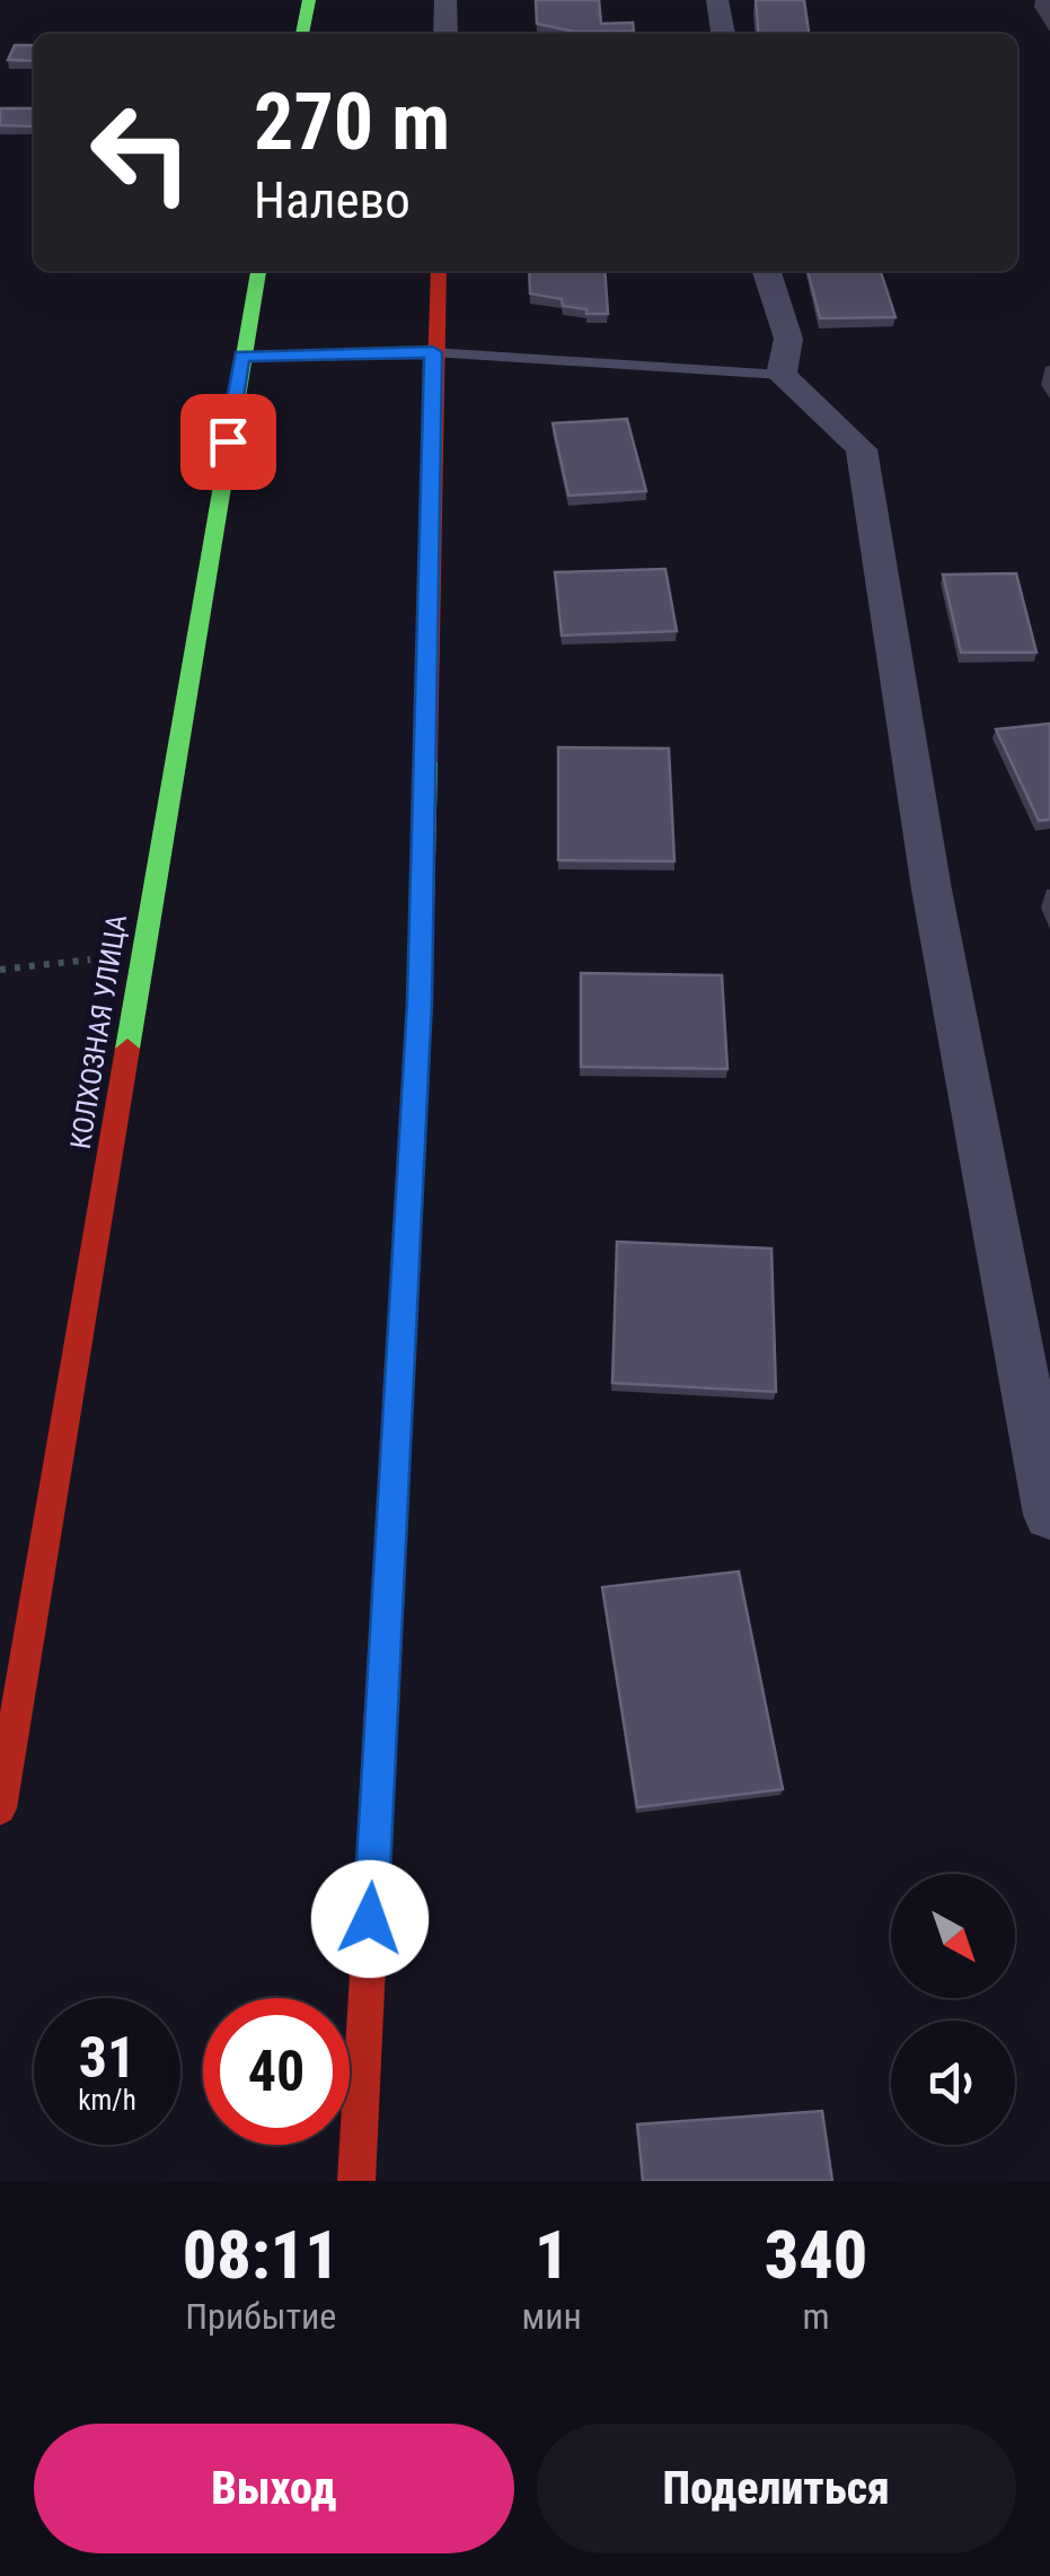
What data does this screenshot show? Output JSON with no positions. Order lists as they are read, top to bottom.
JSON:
{
  "streets": {
    "street": ["КОЛХОЗНАЯ УЛИЦА"]
  },
  "north": "bottom right",
  "page": {
    "turn": ["270 m", "Налево"],
    "speed": "31 km/h",
    "limit": "40",
    "eta": [
      "08:11",
      "Прибытие",
      "1",
      "мин",
      "340",
      "m"
    ],
    "buttons": ["Выход", "Поделиться"]
  }
}
